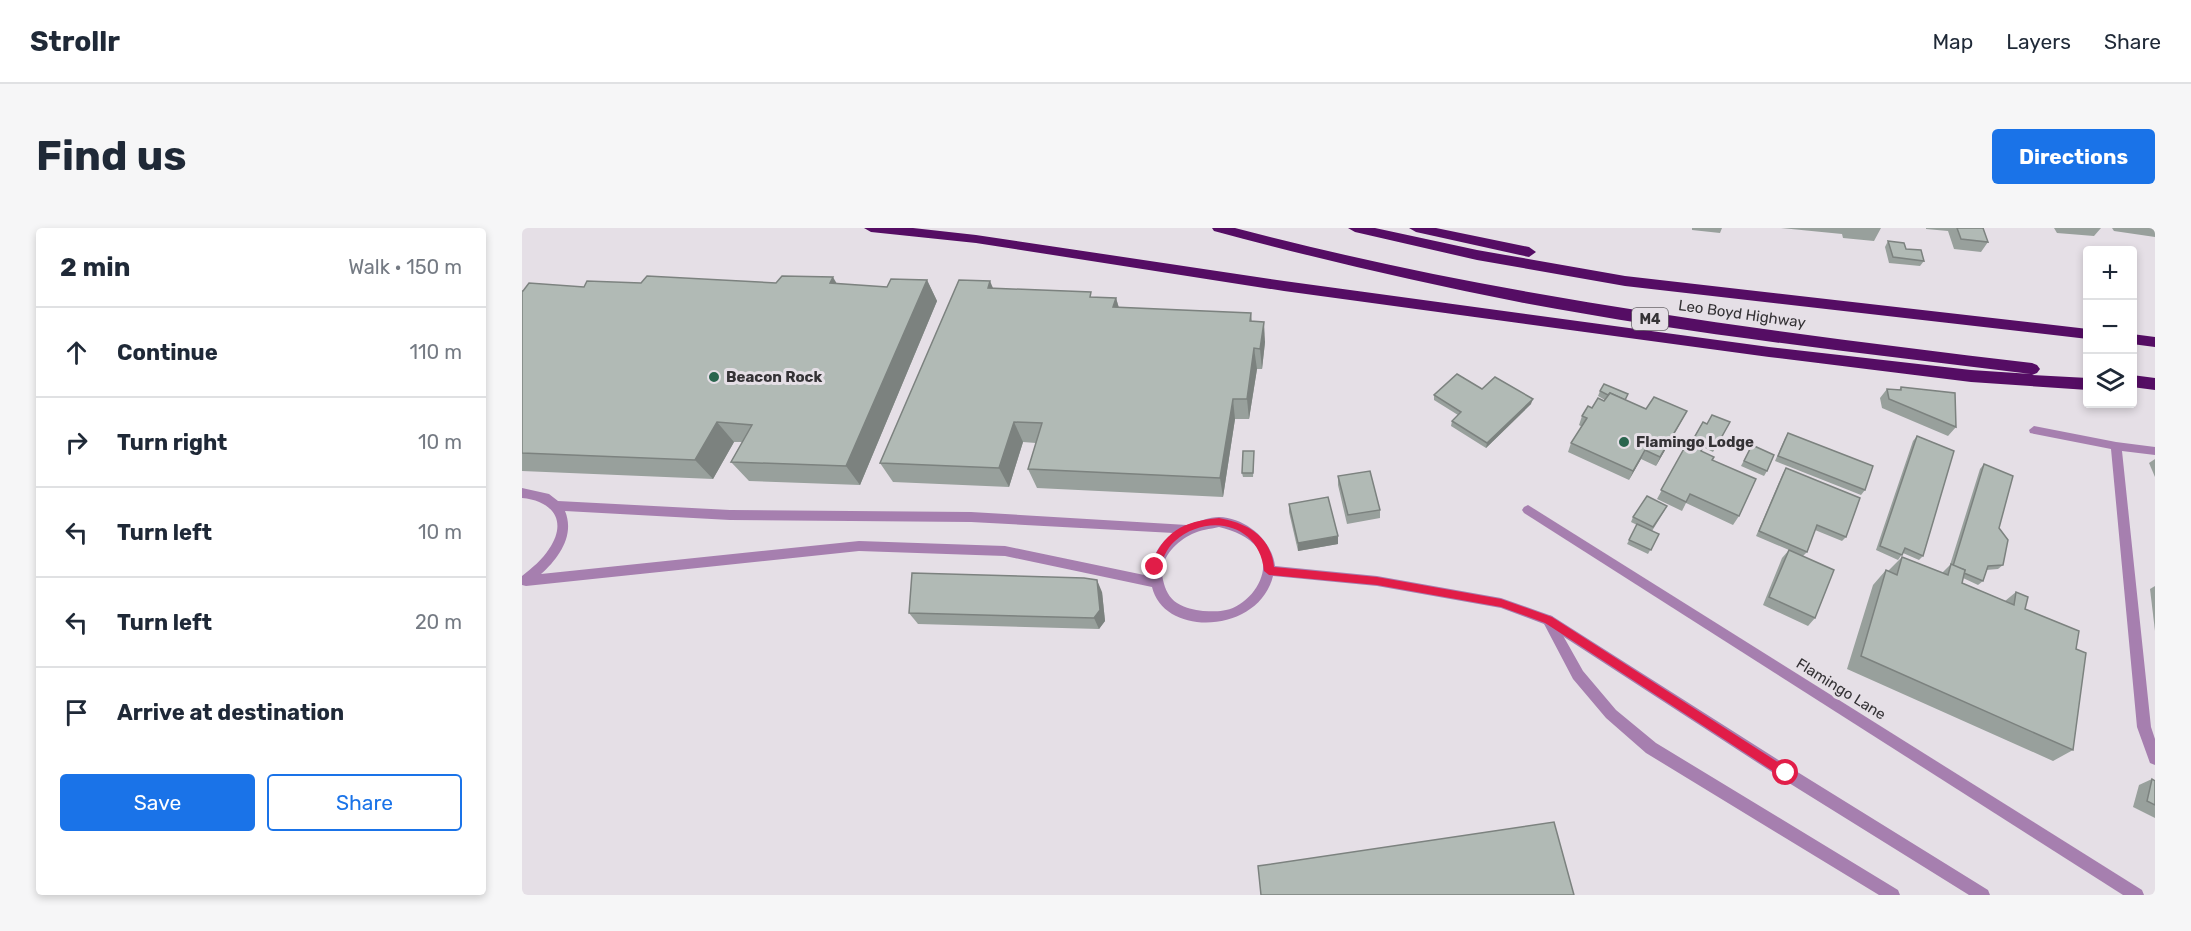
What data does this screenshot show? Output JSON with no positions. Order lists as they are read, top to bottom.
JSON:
{
  "streets": {
    "highway": ["Leo Boyd Highway", "M4"],
    "street": ["Flamingo Lane"]
  },
  "places": ["Beacon Rock", "Flamingo Lodge"],
  "page": {
    "header": "Strollr",
    "nav": ["Map", "Layers", "Share"],
    "buttons": [
      "Directions",
      ["Save", "Share"]
    ],
    "title": "Find us",
    "heading": ["2 min", "Walk · 150 m"],
    "map_buttons": ["+", "−"],
    "list": [
      ["Continue", "110 m"],
      ["Turn right", "10 m"],
      ["Turn left", "10 m"],
      ["Turn left", "20 m"],
      "Arrive at destination"
    ]
  }
}
